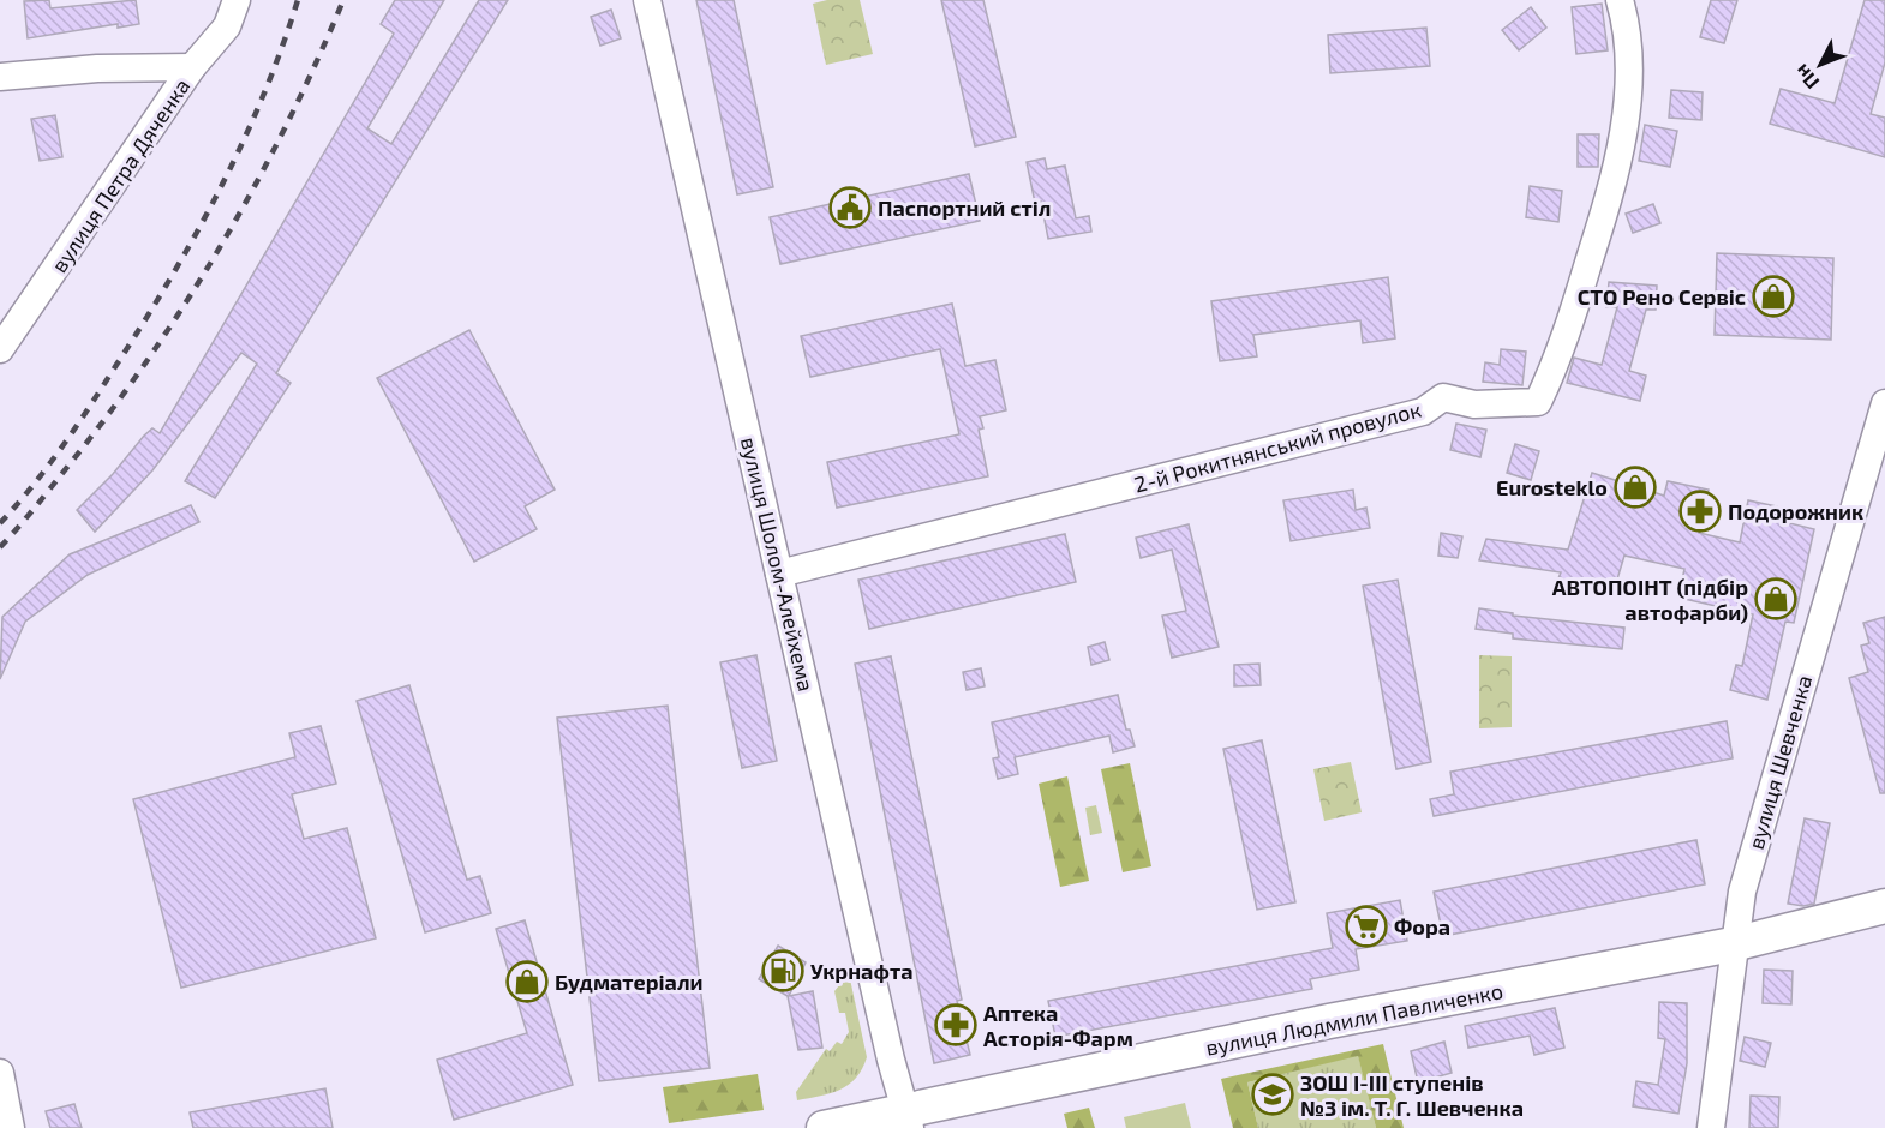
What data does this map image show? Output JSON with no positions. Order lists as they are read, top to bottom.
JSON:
{
  "streets": {
    "main road": ["вулиця Людмили Павличенко"],
    "street": [
      "вулиця Петра Дяченка",
      "2-й Рокитнянський провулок",
      "вулиця Шолом-Алейхема",
      "вулиця Шевченка"
    ]
  },
  "crossings": [
    ["2-й Рокитнянський провулок", "вулиця Шолом-Алейхема"],
    ["вулиця Шолом-Алейхема", "вулиця Людмили Павличенко"],
    ["вулиця Шевченка", "вулиця Людмили Павличенко"]
  ],
  "places": {
    "public building": ["Паспортний стіл"],
    "shop": [
      "СТО Рено Сервіс",
      "Eurosteklo",
      "АВТОПОІНТ (підбір автофарби)",
      "Будматеріали"
    ],
    "pharmacy": ["Подорожник", "Аптека Асторія-Фарм"],
    "supermarket": ["Фора"],
    "fuel station": ["Укрнафта"],
    "school or university": ["ЗОШ І-ІІІ ступенів №3 ім. Т. Г. Шевченка"]
  },
  "north": "bottom left"
}
